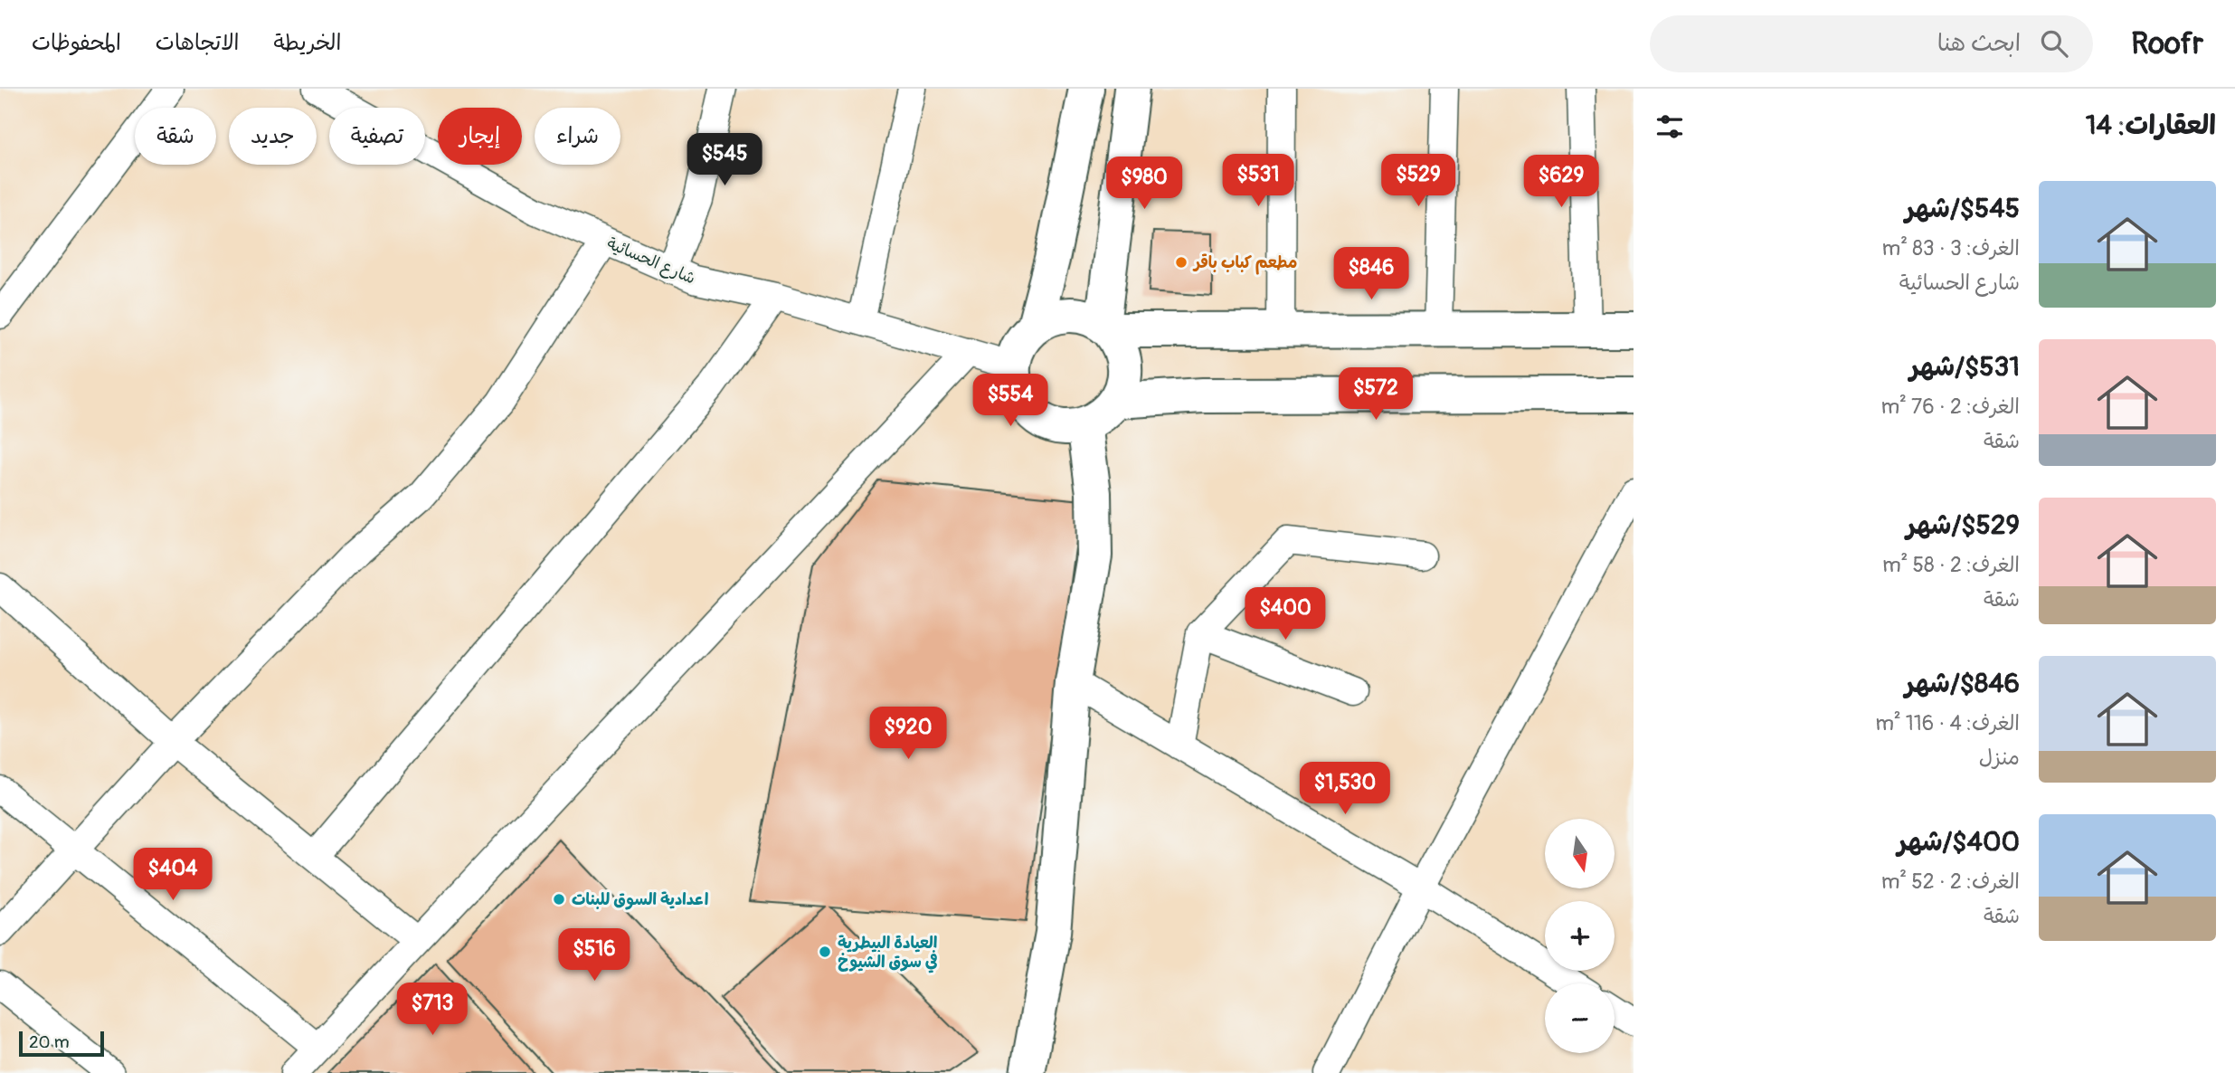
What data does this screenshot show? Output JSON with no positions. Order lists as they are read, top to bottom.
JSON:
{
  "streets": {
    "street": ["شارع الحسائية"]
  },
  "places": ["مطعم كباب باقر", "اعدادية السوق للبنات", "العيادة البيطرية في سوق الشيوخ"],
  "scale_bar": "20 m",
  "north": "bottom",
  "page": {
    "header": "Roofr",
    "search": "ابحث هنا",
    "nav": ["الخريطة", "الاتجاهات", "المحفوظات"],
    "heading": "العقارات: 14",
    "chip": [
      "شراء",
      "إيجار",
      "تصفية",
      "جديد",
      "شقة"
    ],
    "price": [
      "$545",
      "$531",
      "$529",
      "$629",
      "$980",
      "$846",
      "$572",
      "$554",
      "$400",
      "$920",
      "$1,530",
      "$404",
      "$516",
      "$713"
    ],
    "list": [
      {
        "name": "$545/شهر",
        "note": "الغرف: 3 · 83 m² · شارع الحسائية"
      },
      {
        "name": "$531/شهر",
        "note": "الغرف: 2 · 76 m² · شقة"
      },
      {
        "name": "$529/شهر",
        "note": "الغرف: 2 · 58 m² · شقة"
      },
      {
        "name": "$846/شهر",
        "note": "الغرف: 4 · 116 m² · منزل"
      },
      {
        "name": "$400/شهر",
        "note": "الغرف: 2 · 52 m² · شقة"
      }
    ],
    "map_buttons": ["+", "−"],
    "scale": "20 m"
  }
}
